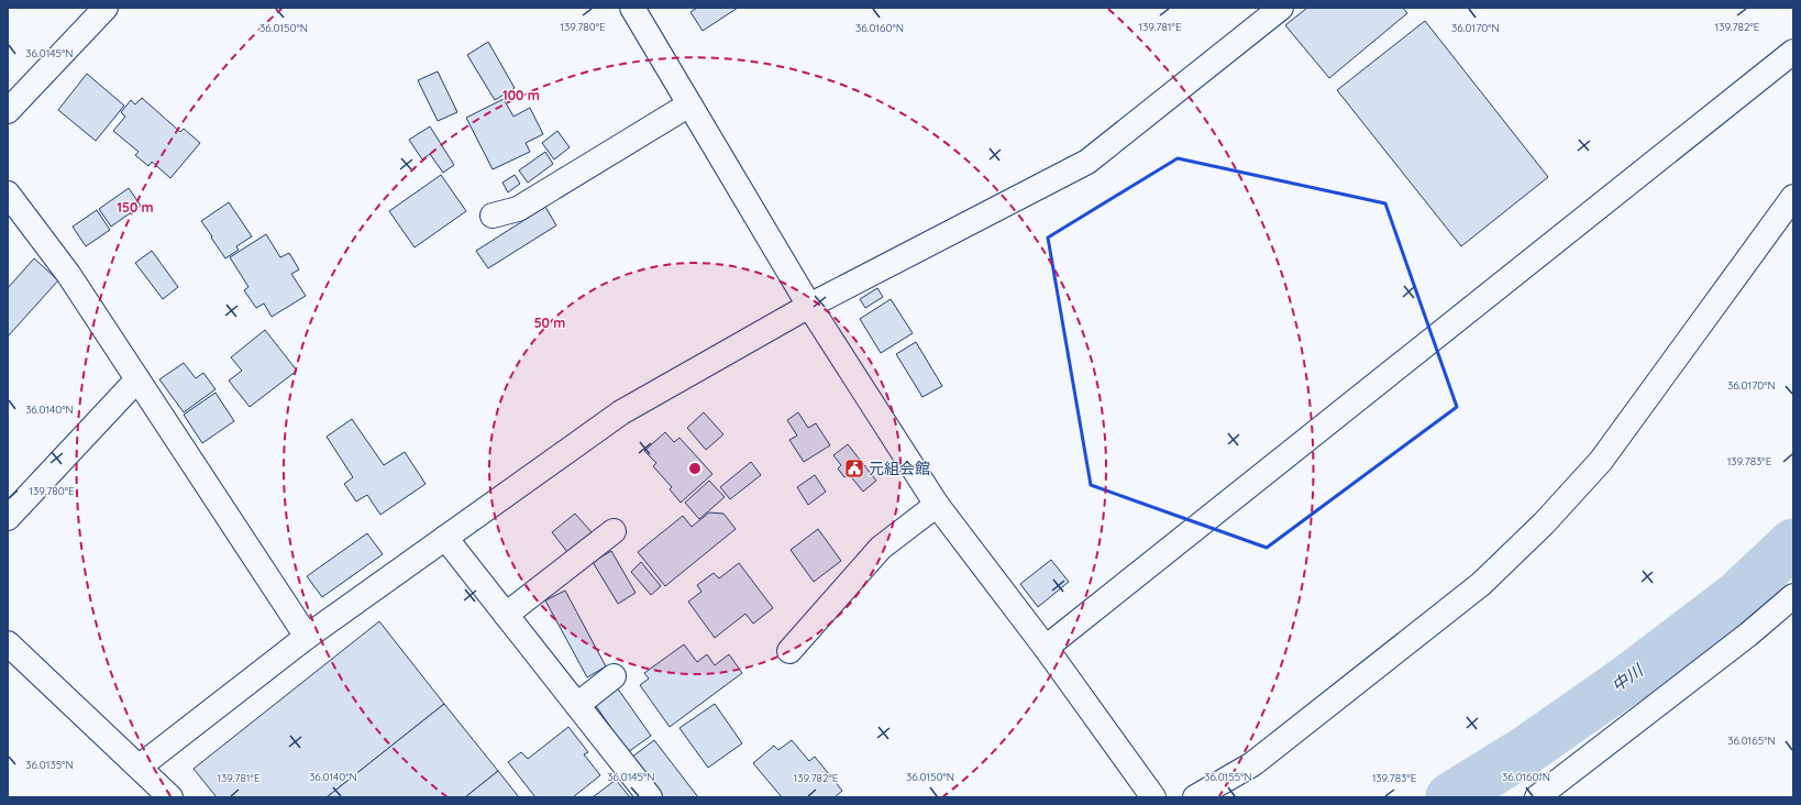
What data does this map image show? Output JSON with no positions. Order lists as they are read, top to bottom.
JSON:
{
  "water": ["中川"],
  "places": {
    "public building": ["元組会館"]
  },
  "coordinates": [
    "139.780°E",
    "139.781°E",
    "139.782°E",
    "36.0150°N",
    "36.0160°N",
    "36.0170°N",
    "36.0145°N",
    "36.0140°N",
    "139.783°E",
    "36.0165°N",
    "36.0135°N",
    "36.0155°N"
  ],
  "rings": ["100 m", "150 m", "50 m"]
}
